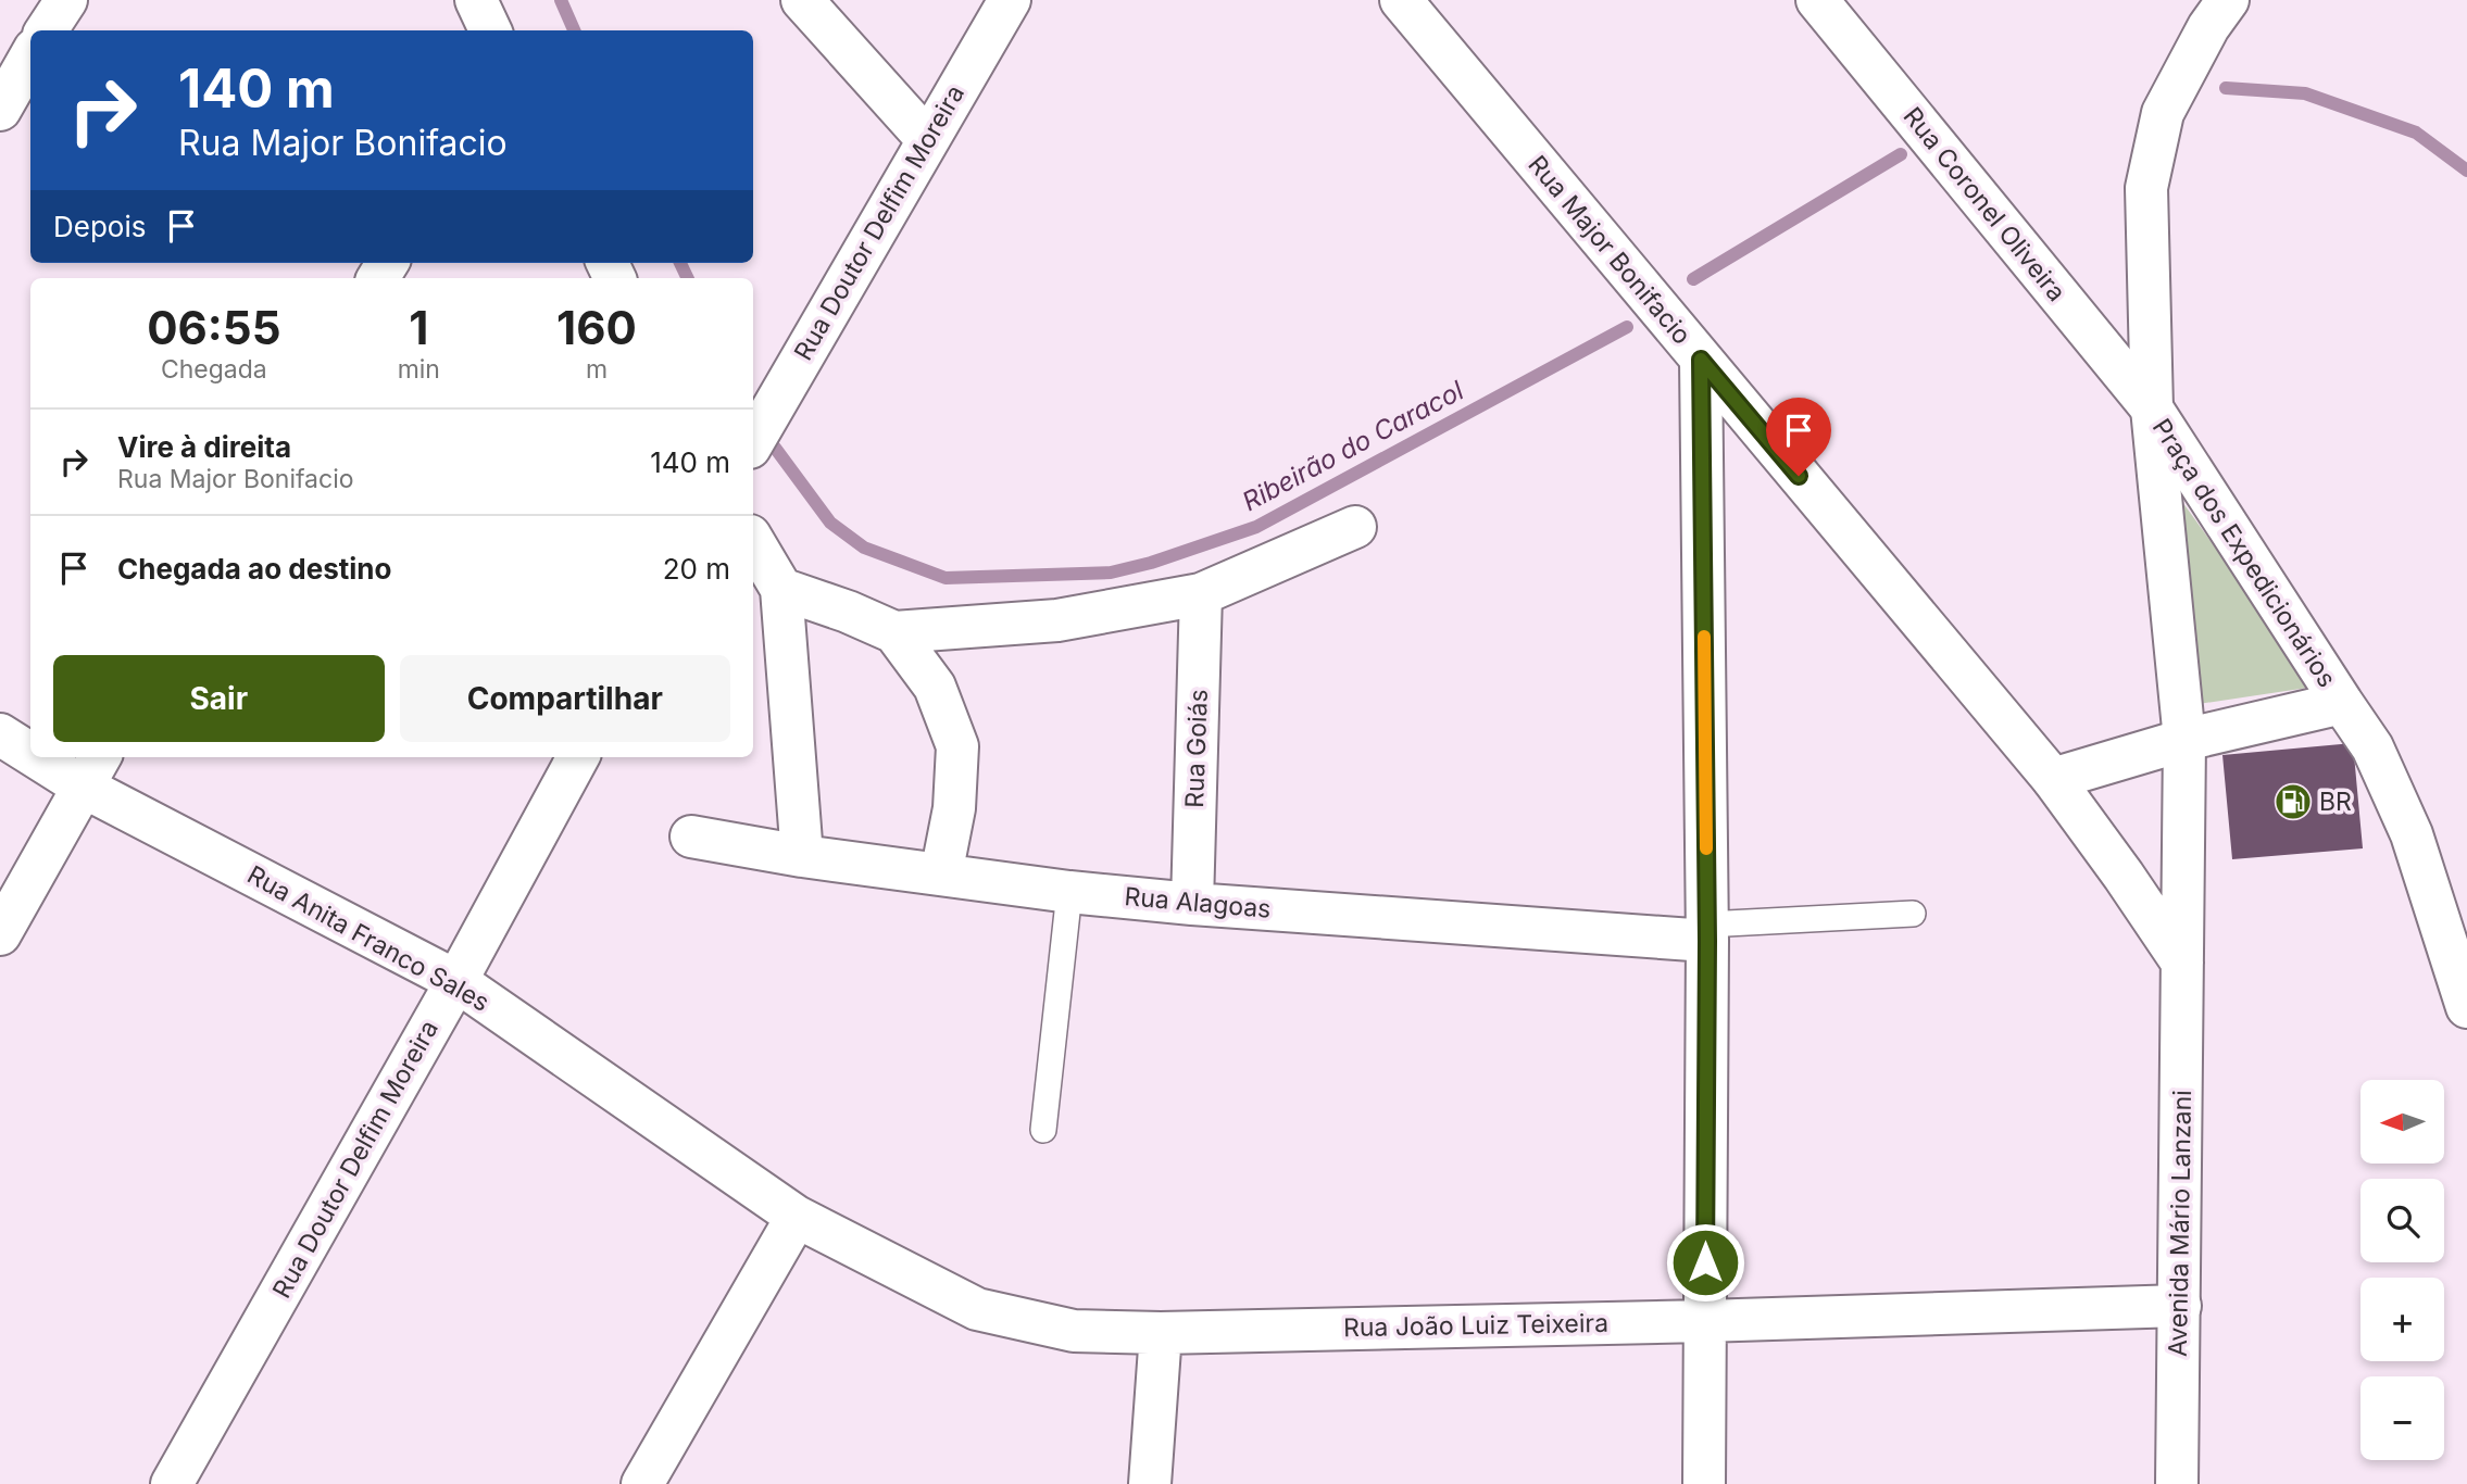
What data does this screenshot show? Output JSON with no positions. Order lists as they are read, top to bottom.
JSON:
{
  "streets": {
    "street": [
      "Rua Coronel Oliveira",
      "Rua Doutor Delfim Moreira",
      "Rua Major Bonifacio",
      "Praça dos Expedicionários",
      "Rua Goiás",
      "Rua Alagoas",
      "Rua Anita Franco Sales",
      "Avenida Mário Lanzani",
      "Rua João Luiz Teixeira"
    ]
  },
  "crossings": [
    ["Rua Coronel Oliveira", "Praça dos Expedicionários"],
    ["Rua Doutor Delfim Moreira", "Rua Anita Franco Sales"],
    ["Rua Major Bonifacio", "Avenida Mário Lanzani"],
    ["Praça dos Expedicionários", "Avenida Mário Lanzani"],
    ["Rua Goiás", "Rua Alagoas"],
    ["Rua Anita Franco Sales", "Rua João Luiz Teixeira"],
    ["Avenida Mário Lanzani", "Rua João Luiz Teixeira"]
  ],
  "water": ["Ribeirão do Caracol"],
  "places": {
    "fuel station": ["BR"]
  },
  "north": "left",
  "page": {
    "turn": ["140 m", "Rua Major Bonifacio"],
    "then": "Depois",
    "eta": [
      "06:55",
      "Chegada",
      "1",
      "min",
      "160",
      "m"
    ],
    "list": [
      {
        "name": "Vire à direita",
        "note": "Rua Major Bonifacio",
        "value": "140 m"
      },
      {
        "name": "Chegada ao destino",
        "value": "20 m"
      }
    ],
    "buttons": ["Sair", "Compartilhar"],
    "map_buttons": ["+", "−"]
  }
}
